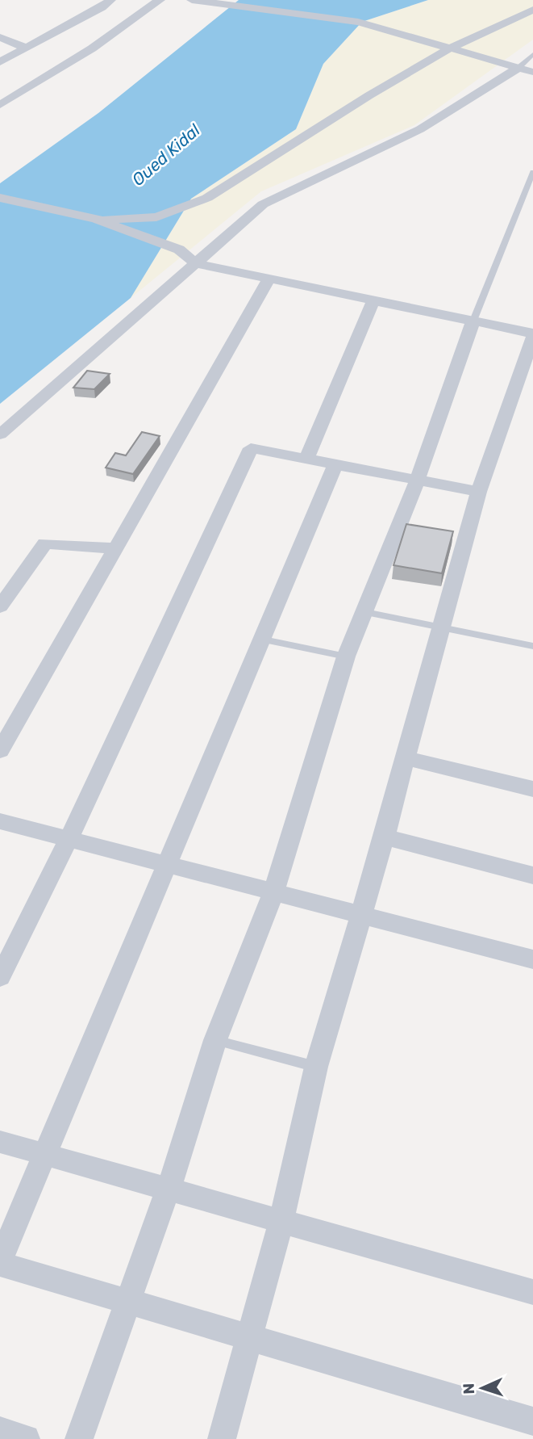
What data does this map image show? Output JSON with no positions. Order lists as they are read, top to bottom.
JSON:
{
  "water": ["Oued Kidal"],
  "north": "left"
}
